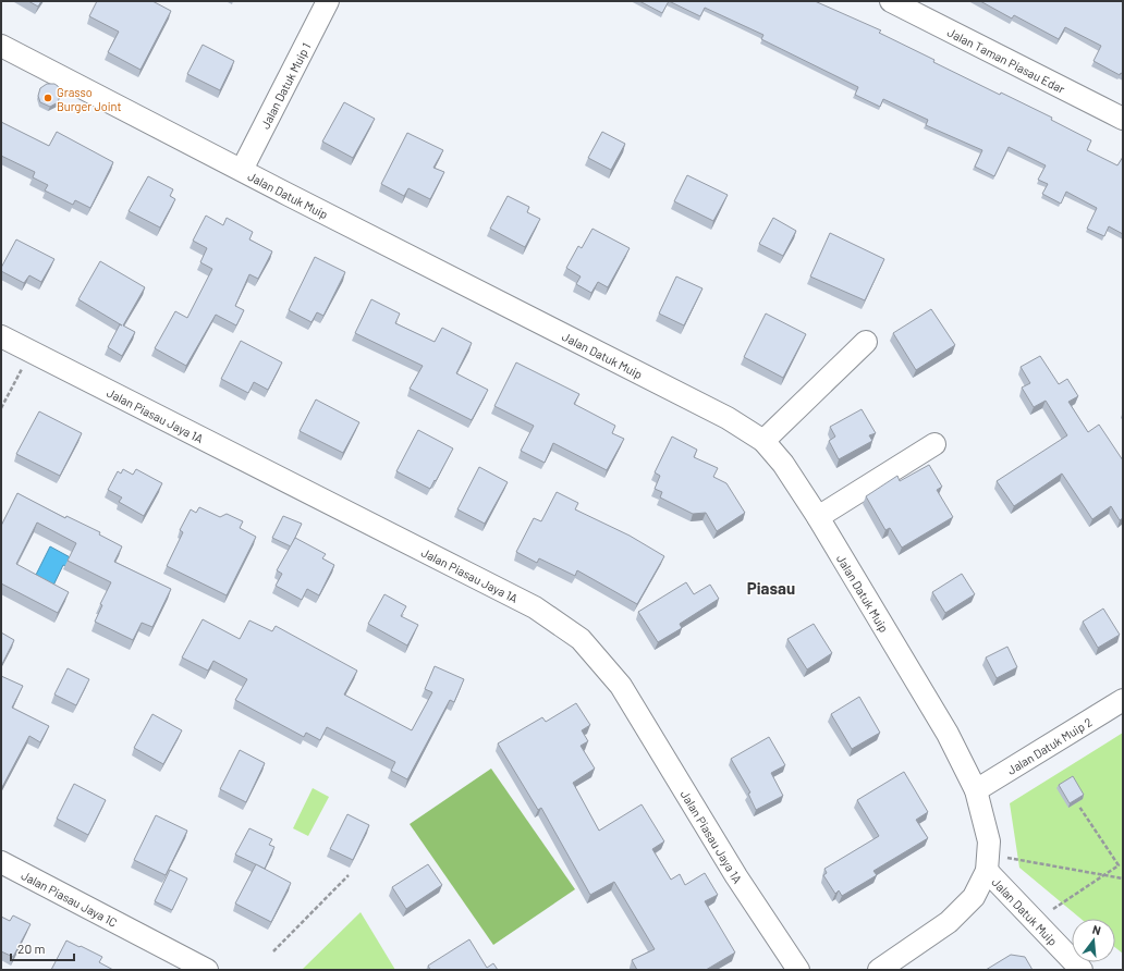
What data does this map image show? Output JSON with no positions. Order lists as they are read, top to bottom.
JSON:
{
  "streets": {
    "street": [
      "Jalan Taman Piasau Edar",
      "Jalan Datuk Muip 1",
      "Jalan Datuk Muip",
      "Jalan Piasau Jaya 1A",
      "Jalan Datuk Muip 2",
      "Jalan Piasau Jaya 1C"
    ]
  },
  "crossings": [
    ["Jalan Datuk Muip 1", "Jalan Datuk Muip"],
    ["Jalan Datuk Muip", "Jalan Datuk Muip 2"]
  ],
  "districts": ["Piasau"],
  "places": ["Grasso Burger Joint"],
  "scale_bar": "20 m",
  "north": "top"
}
